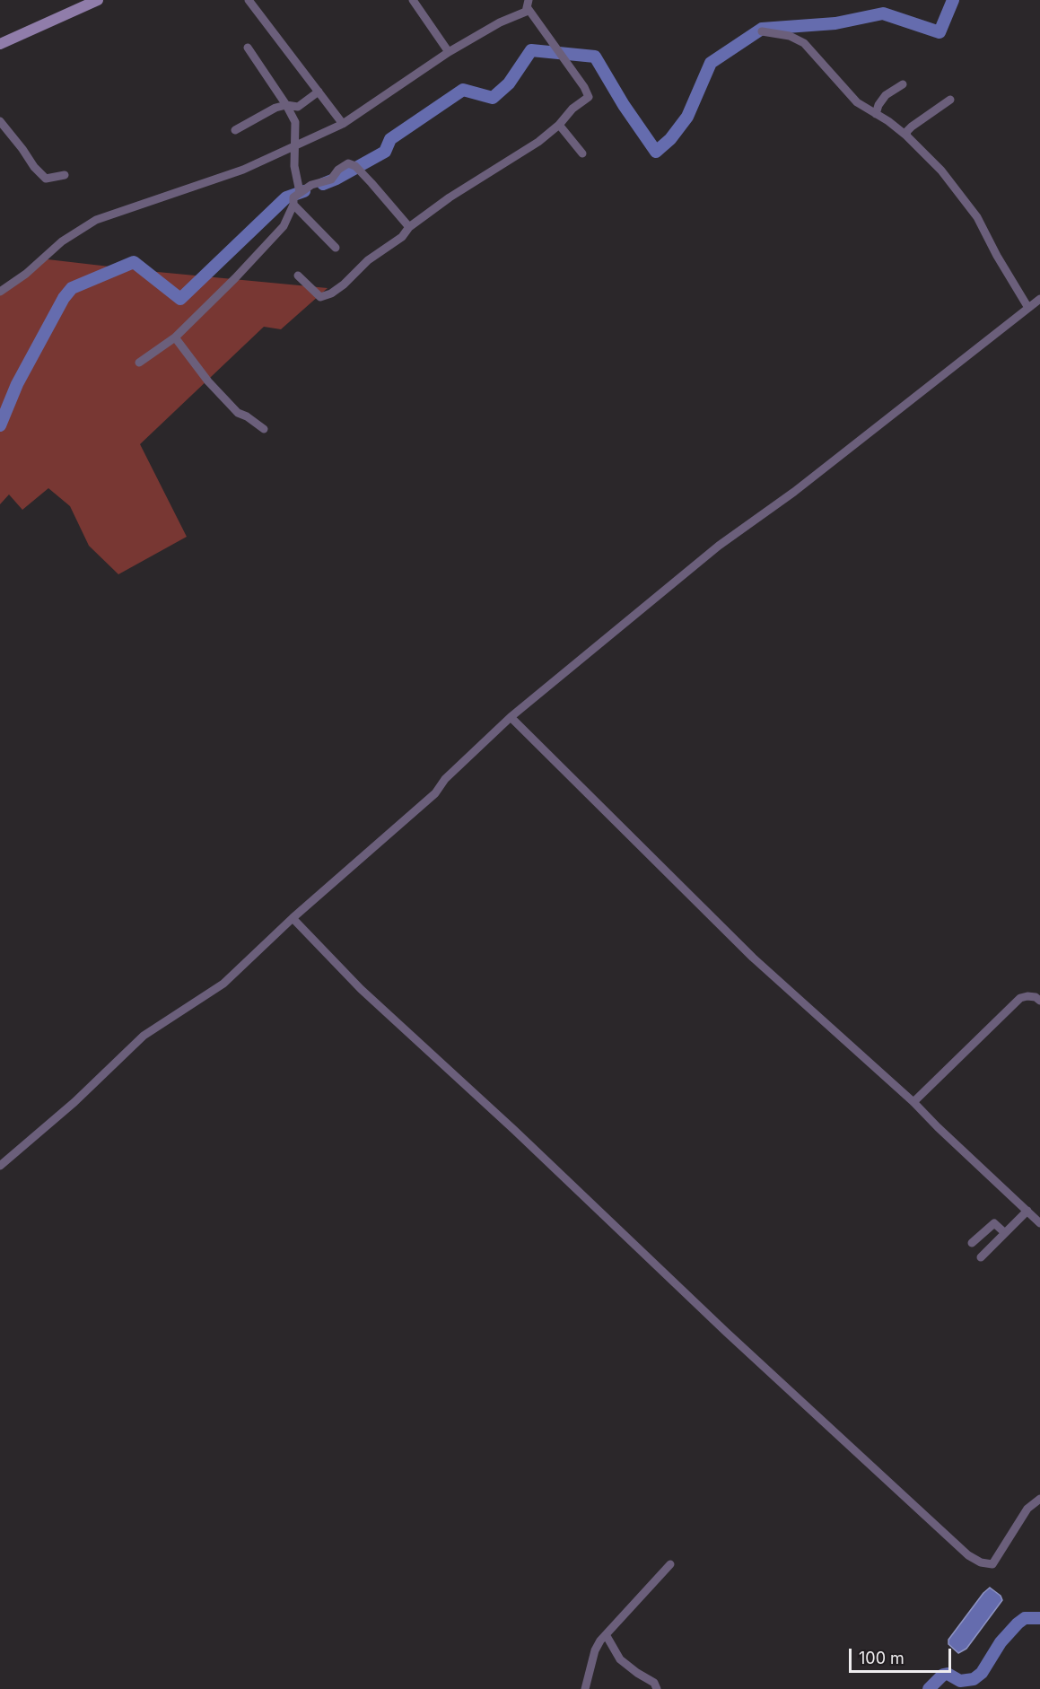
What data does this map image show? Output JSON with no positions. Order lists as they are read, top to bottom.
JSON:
{
  "scale_bar": "100 m"
}
